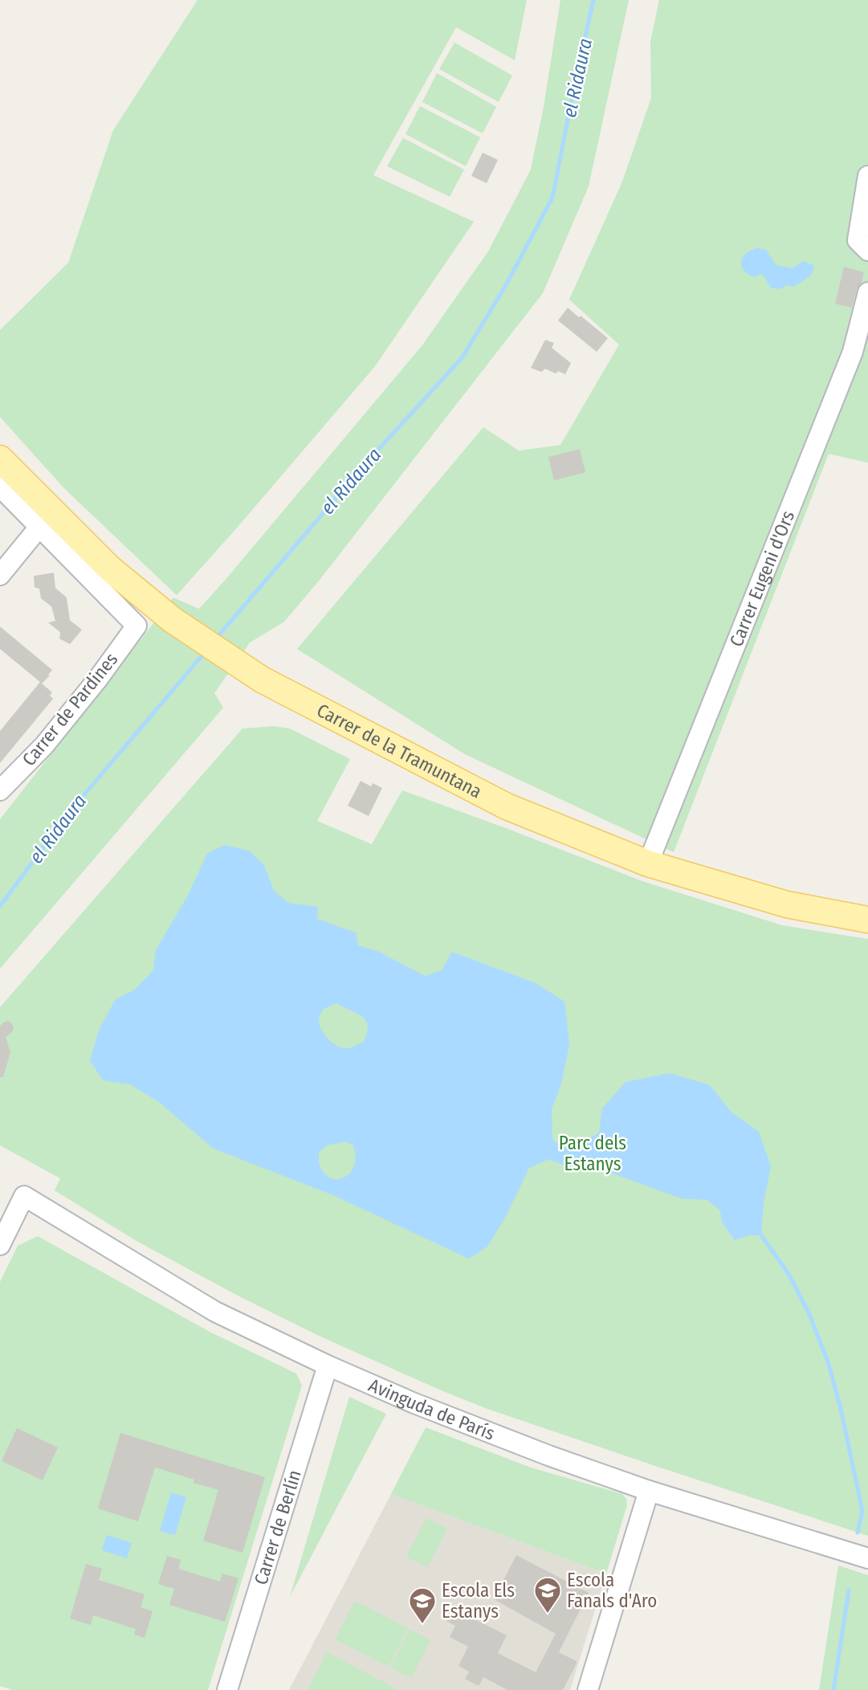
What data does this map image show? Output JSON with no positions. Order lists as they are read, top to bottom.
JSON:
{
  "streets": {
    "main road": ["Carrer de la Tramuntana"],
    "street": [
      "Carrer Eugeni d'Ors",
      "Carrer de Pardines",
      "Avinguda de París",
      "Carrer de Berlín"
    ]
  },
  "crossings": [
    ["Carrer Eugeni d'Ors", "Carrer de la Tramuntana"],
    ["Avinguda de París", "Carrer de Berlín"]
  ],
  "water": ["el Ridaura"],
  "parks": ["Parc dels Estanys"],
  "places": {
    "school or university": ["Escola Fanals d'Aro", "Escola Els Estanys"]
  }
}
